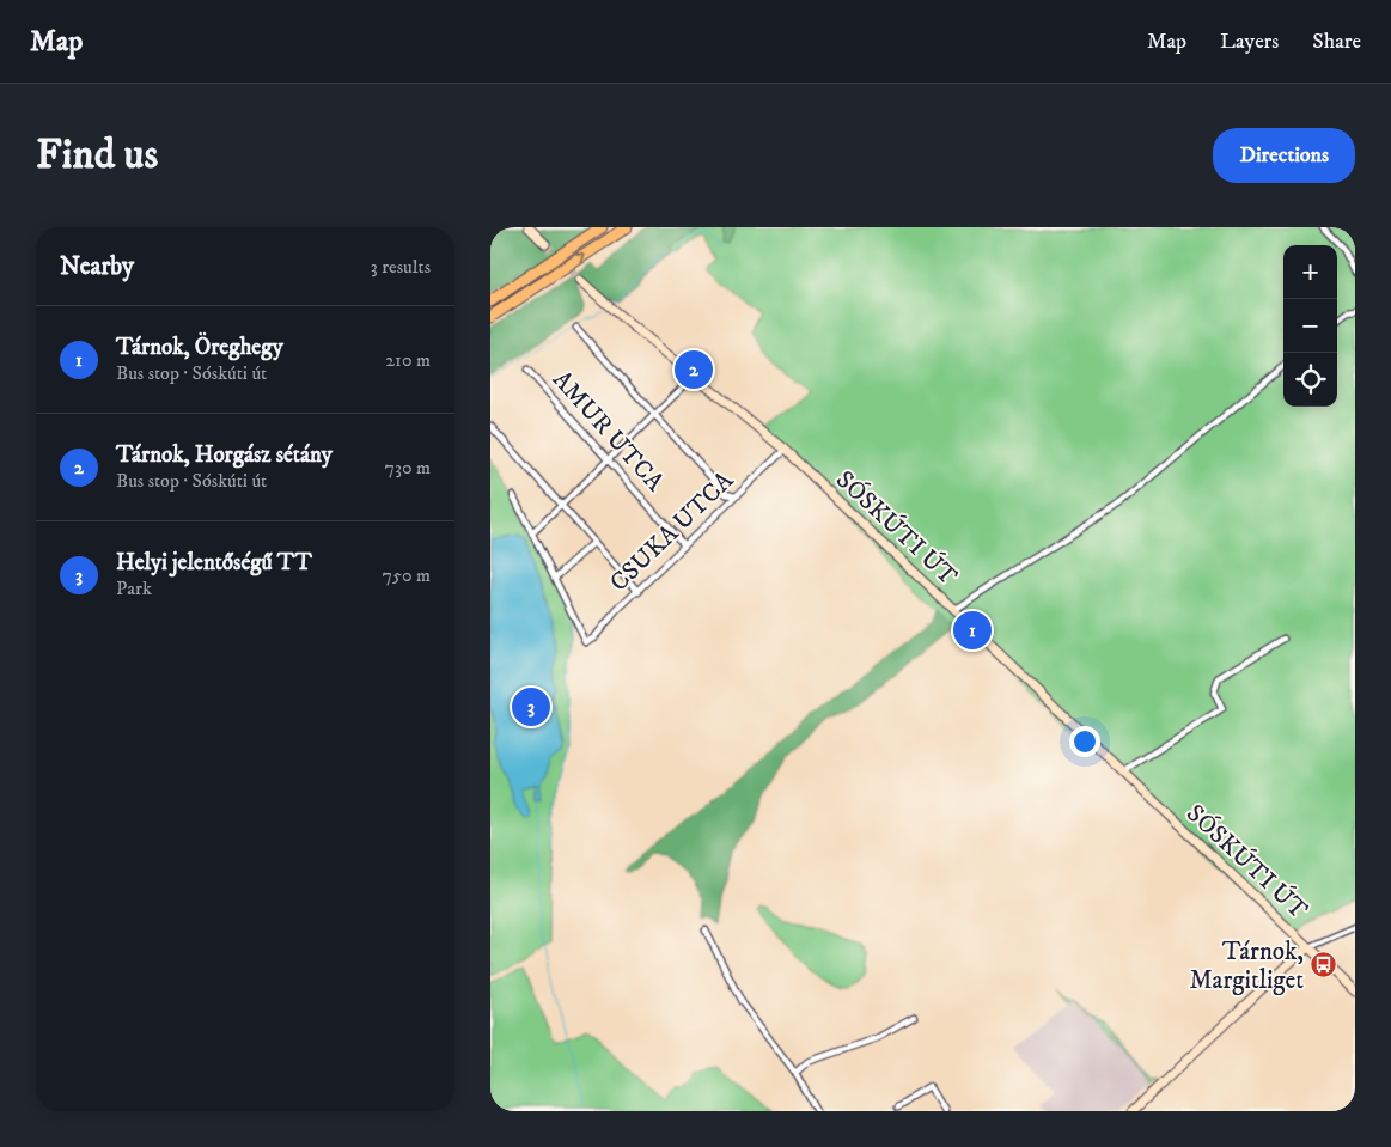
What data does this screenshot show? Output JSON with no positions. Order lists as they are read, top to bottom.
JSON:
{
  "streets": {
    "main road": ["SÓSKÚTI ÚT"],
    "street": ["AMUR UTCA", "CSUKA UTCA"]
  },
  "crossings": [
    ["AMUR UTCA", "CSUKA UTCA"],
    ["SÓSKÚTI ÚT", "CSUKA UTCA"]
  ],
  "places": {
    "bus stop": ["Tárnok, Margitliget"]
  },
  "page": {
    "header": "Map",
    "nav": ["Map", "Layers", "Share"],
    "buttons": "Directions",
    "title": "Find us",
    "heading": ["Nearby", "3 results"],
    "map_buttons": ["+", "−"],
    "list": [
      {
        "mark": "1",
        "name": "Tárnok, Öreghegy",
        "note": "Bus stop · Sóskúti út",
        "value": "210 m"
      },
      {
        "mark": "2",
        "name": "Tárnok, Horgász sétány",
        "note": "Bus stop · Sóskúti út",
        "value": "730 m"
      },
      {
        "mark": "3",
        "name": "Helyi jelentőségű TT",
        "note": "Park",
        "value": "750 m"
      }
    ],
    "pins": ["2", "1", "3"]
  }
}
